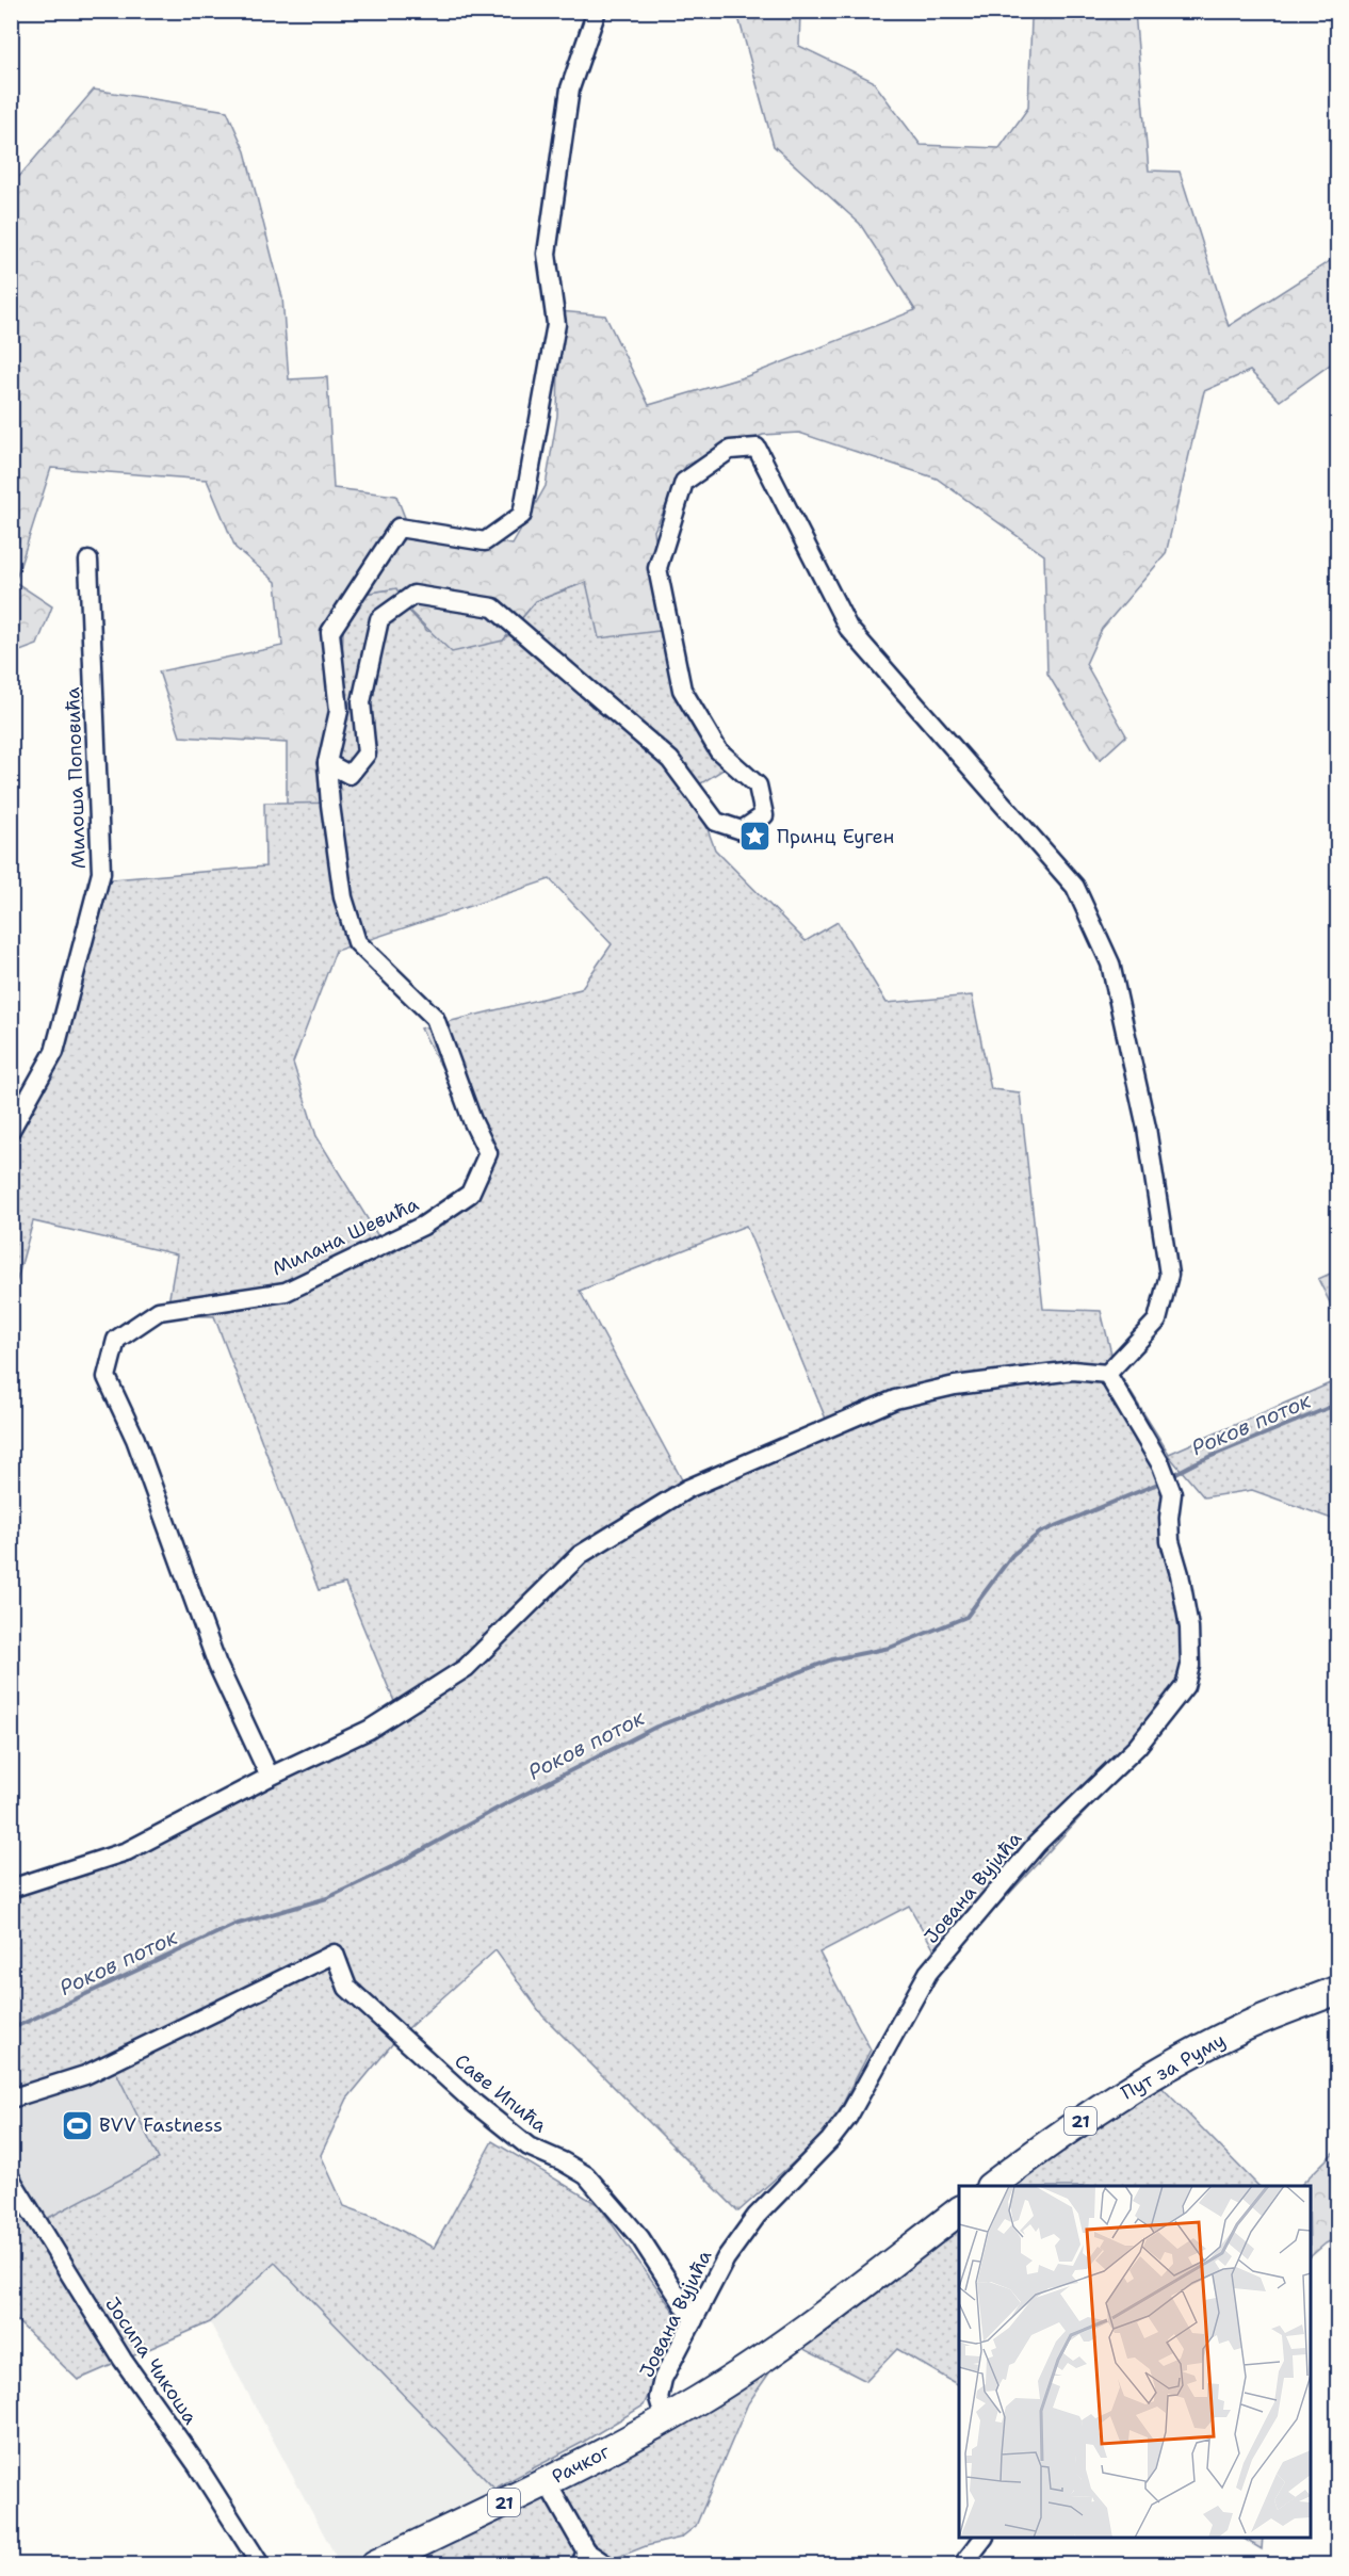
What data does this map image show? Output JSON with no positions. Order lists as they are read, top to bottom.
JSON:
{
  "streets": {
    "main road": ["Пут за Руму", "21", "Рачког"],
    "street": [
      "Милоша Поповића",
      "Милана Шевића",
      "Јована Вујића",
      "Саве Ипића",
      "Јосипа Чикоша"
    ]
  },
  "crossings": [
    ["Јована Вујића", "Саве Ипића"],
    ["Јована Вујића", "Рачког"]
  ],
  "water": ["Роков поток"],
  "places": {
    "place": ["Принц Еуген"],
    "sports": ["BVV Fastness"]
  }
}
